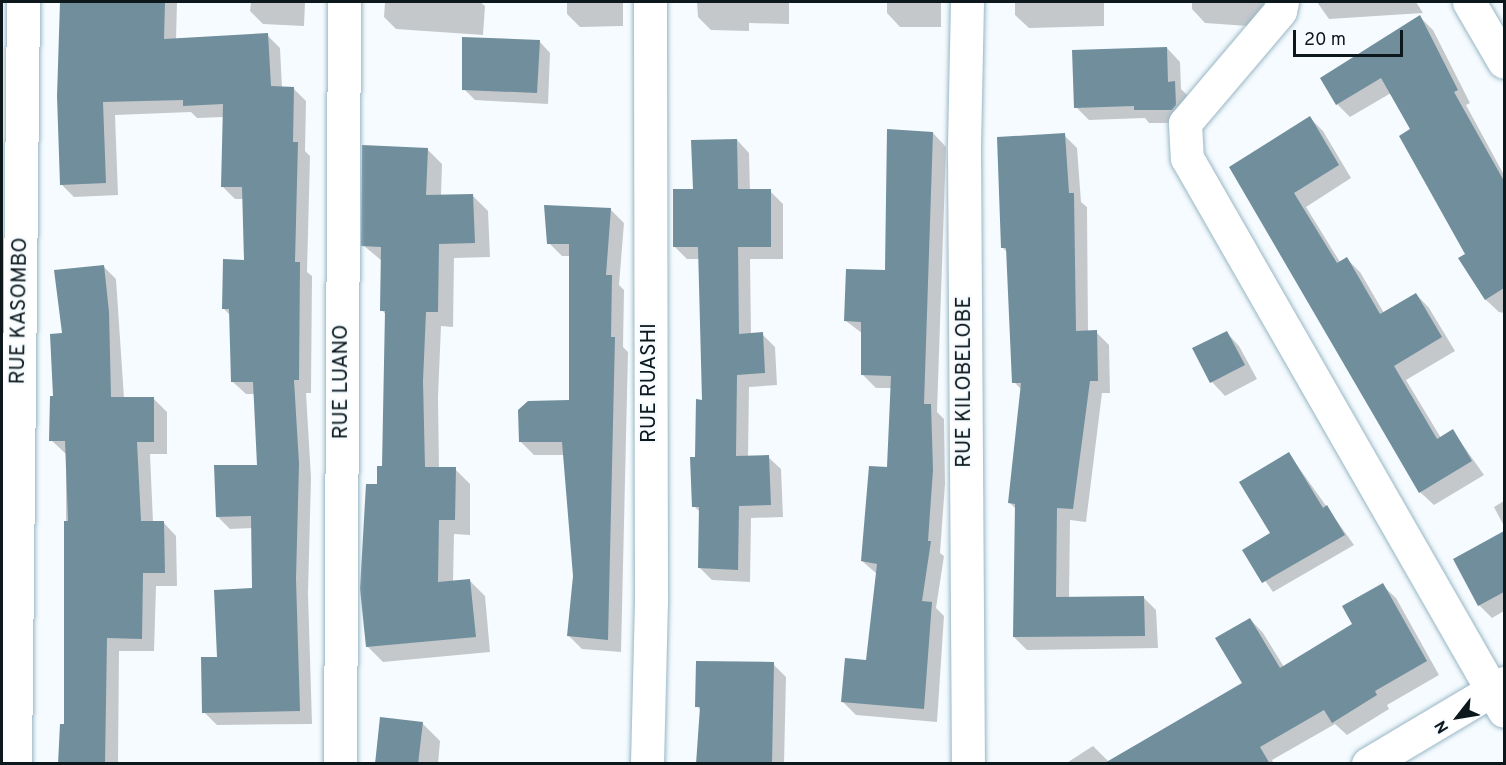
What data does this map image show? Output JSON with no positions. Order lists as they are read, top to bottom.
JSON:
{
  "streets": {
    "street": [
      "RUE KASOMBO",
      "RUE LUANO",
      "RUE KILOBELOBE",
      "RUE RUASHI"
    ]
  },
  "scale_bar": "20 m",
  "north": "bottom left"
}
